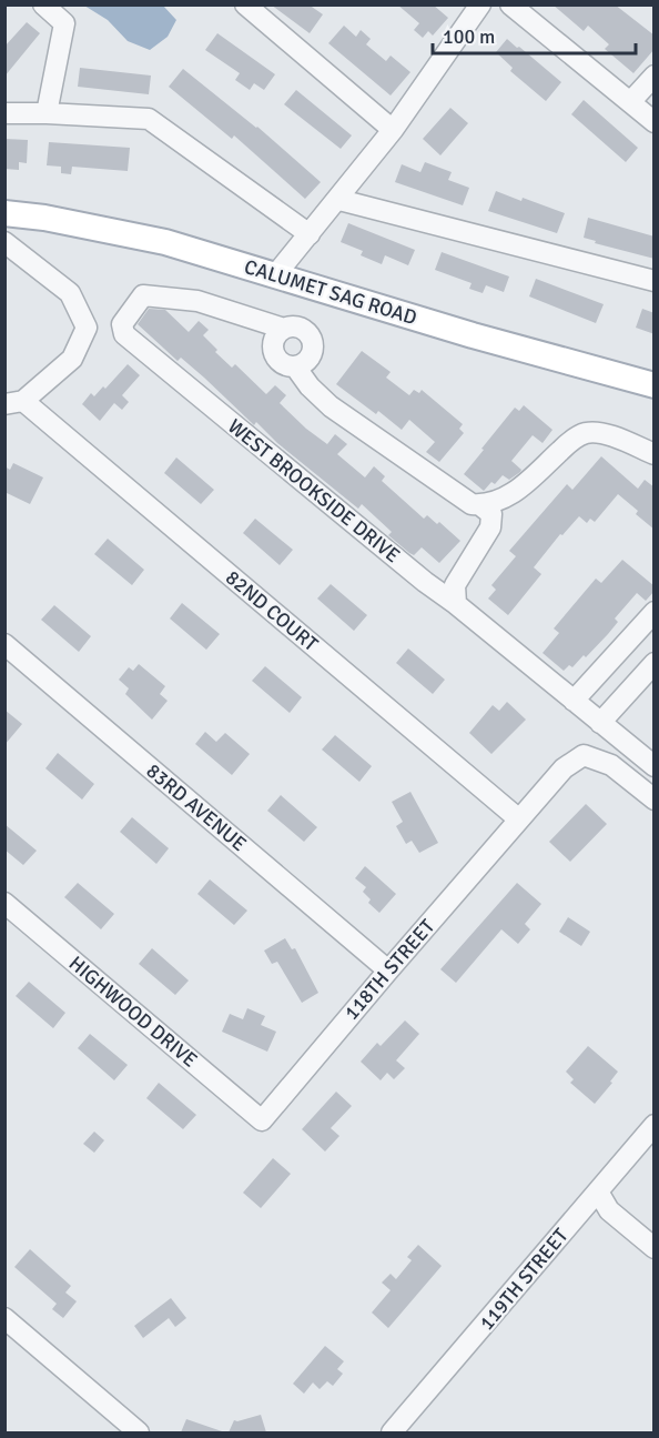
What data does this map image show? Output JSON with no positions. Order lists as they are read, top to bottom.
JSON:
{
  "streets": {
    "main road": ["CALUMET SAG ROAD"],
    "street": [
      "WEST BROOKSIDE DRIVE",
      "82ND COURT",
      "83RD AVENUE",
      "118TH STREET",
      "HIGHWOOD DRIVE",
      "119TH STREET"
    ]
  },
  "crossings": [
    ["82ND COURT", "118TH STREET"],
    ["83RD AVENUE", "118TH STREET"],
    ["118TH STREET", "HIGHWOOD DRIVE"]
  ],
  "scale_bar": "100 m"
}
